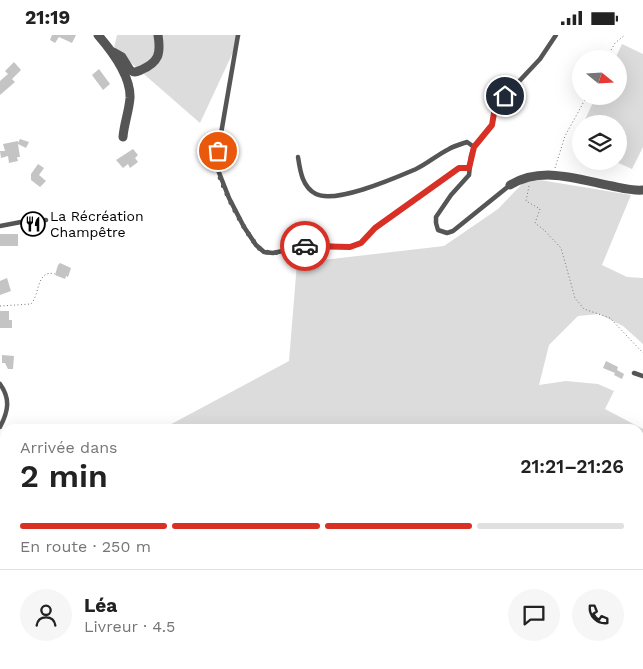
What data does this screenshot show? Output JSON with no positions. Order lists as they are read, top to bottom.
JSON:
{
  "places": {
    "restaurant": ["La Récréation Champêtre"]
  },
  "north": "right",
  "page": {
    "status": "21:19",
    "heading": ["2 min", "Arrivée dans", "21:21–21:26"],
    "panel": ["Léa", "Livreur · 4.5"],
    "bar": "En route · 250 m"
  }
}
